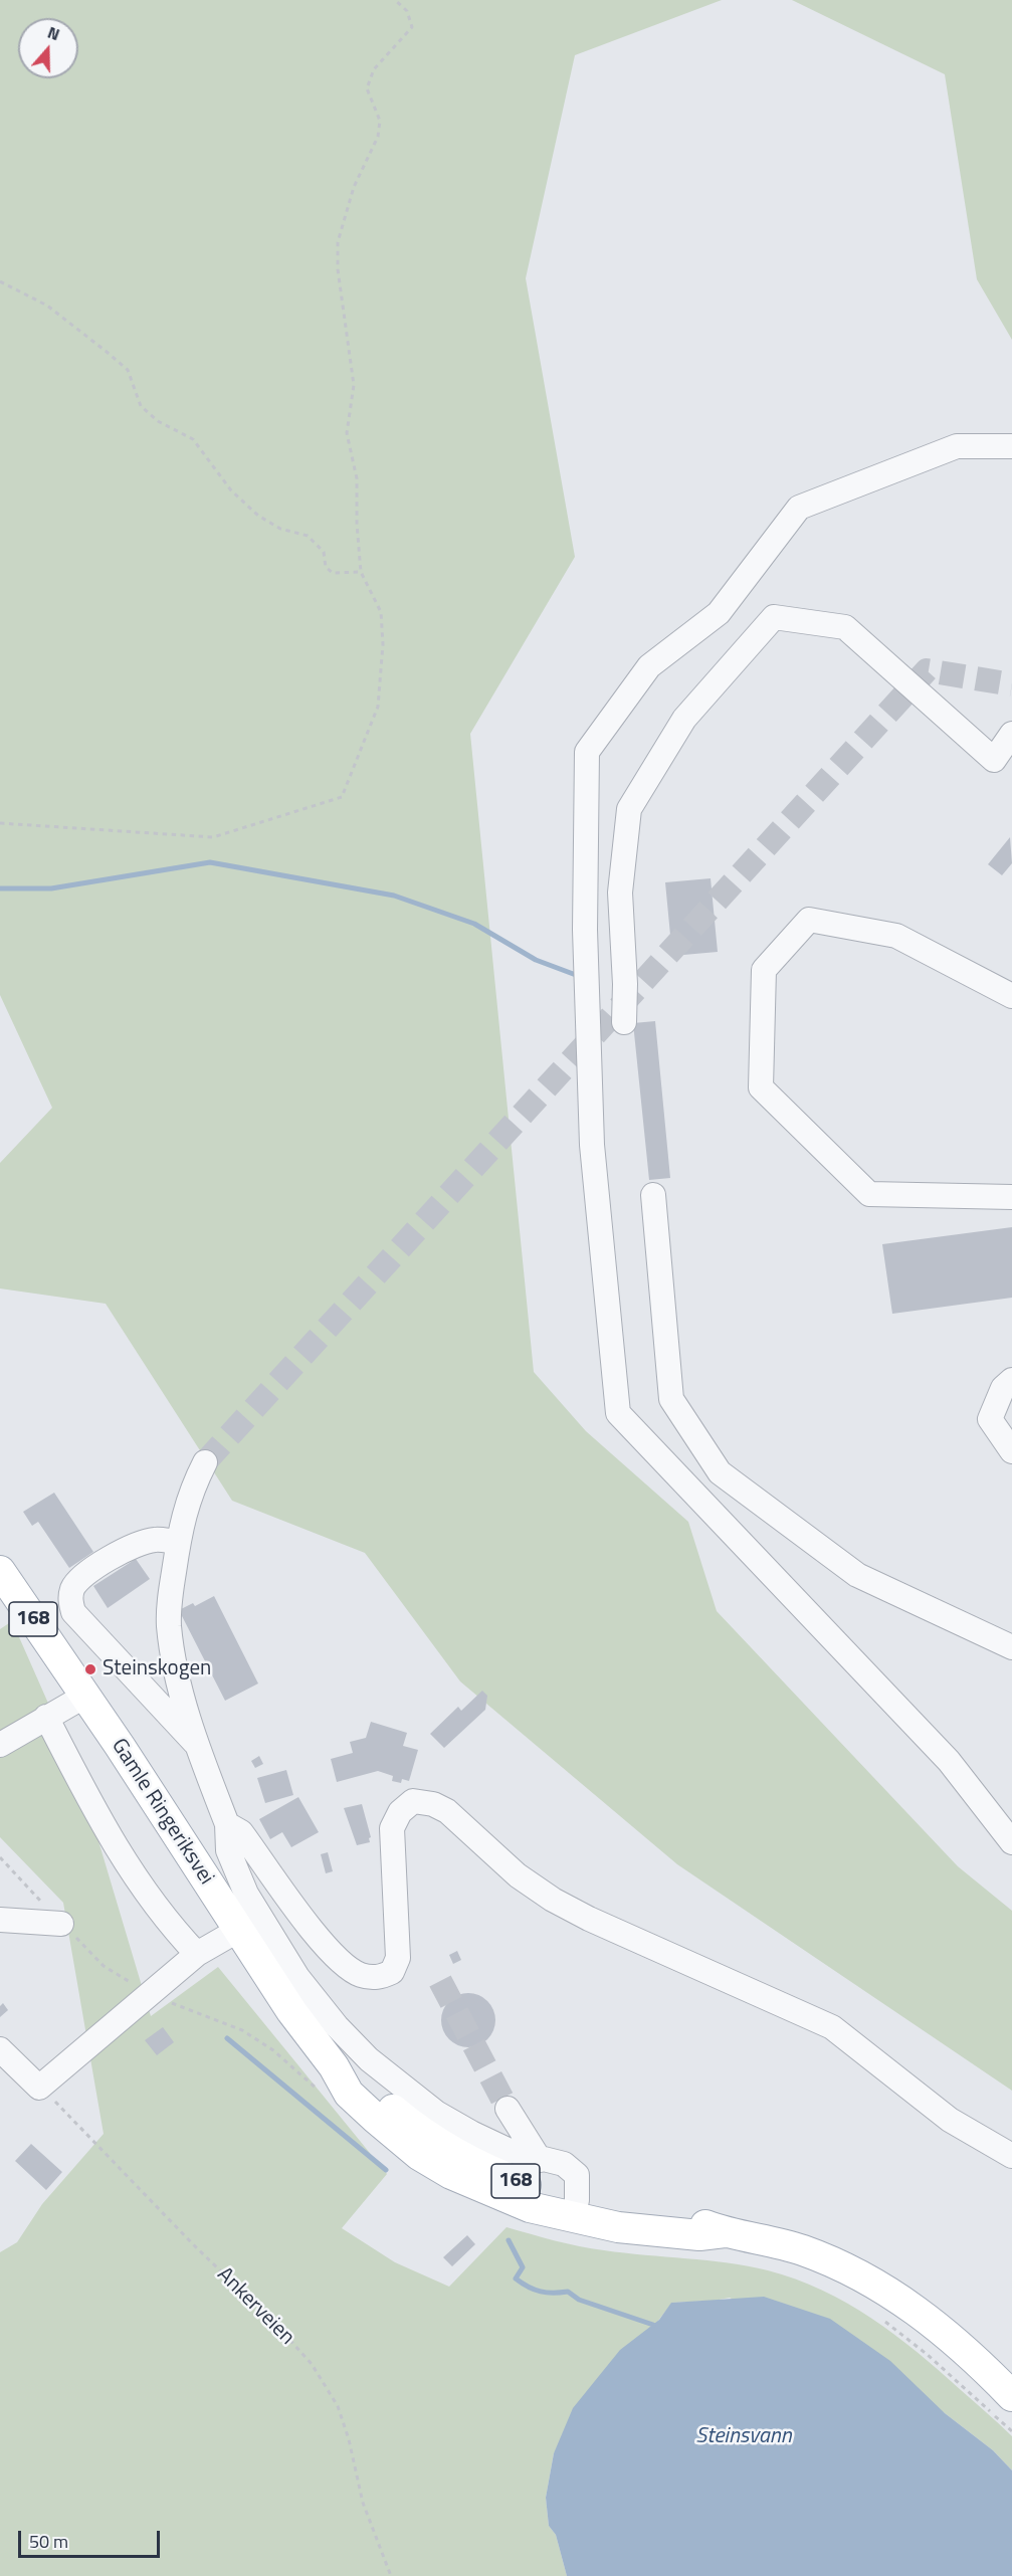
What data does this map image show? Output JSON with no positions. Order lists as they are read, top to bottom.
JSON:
{
  "streets": {
    "main road": ["168", "Gamle Ringeriksvei"],
    "path": ["Ankerveien"]
  },
  "water": ["Steinsvann"],
  "places": ["Steinskogen"],
  "scale_bar": "50 m",
  "north": "top"
}
